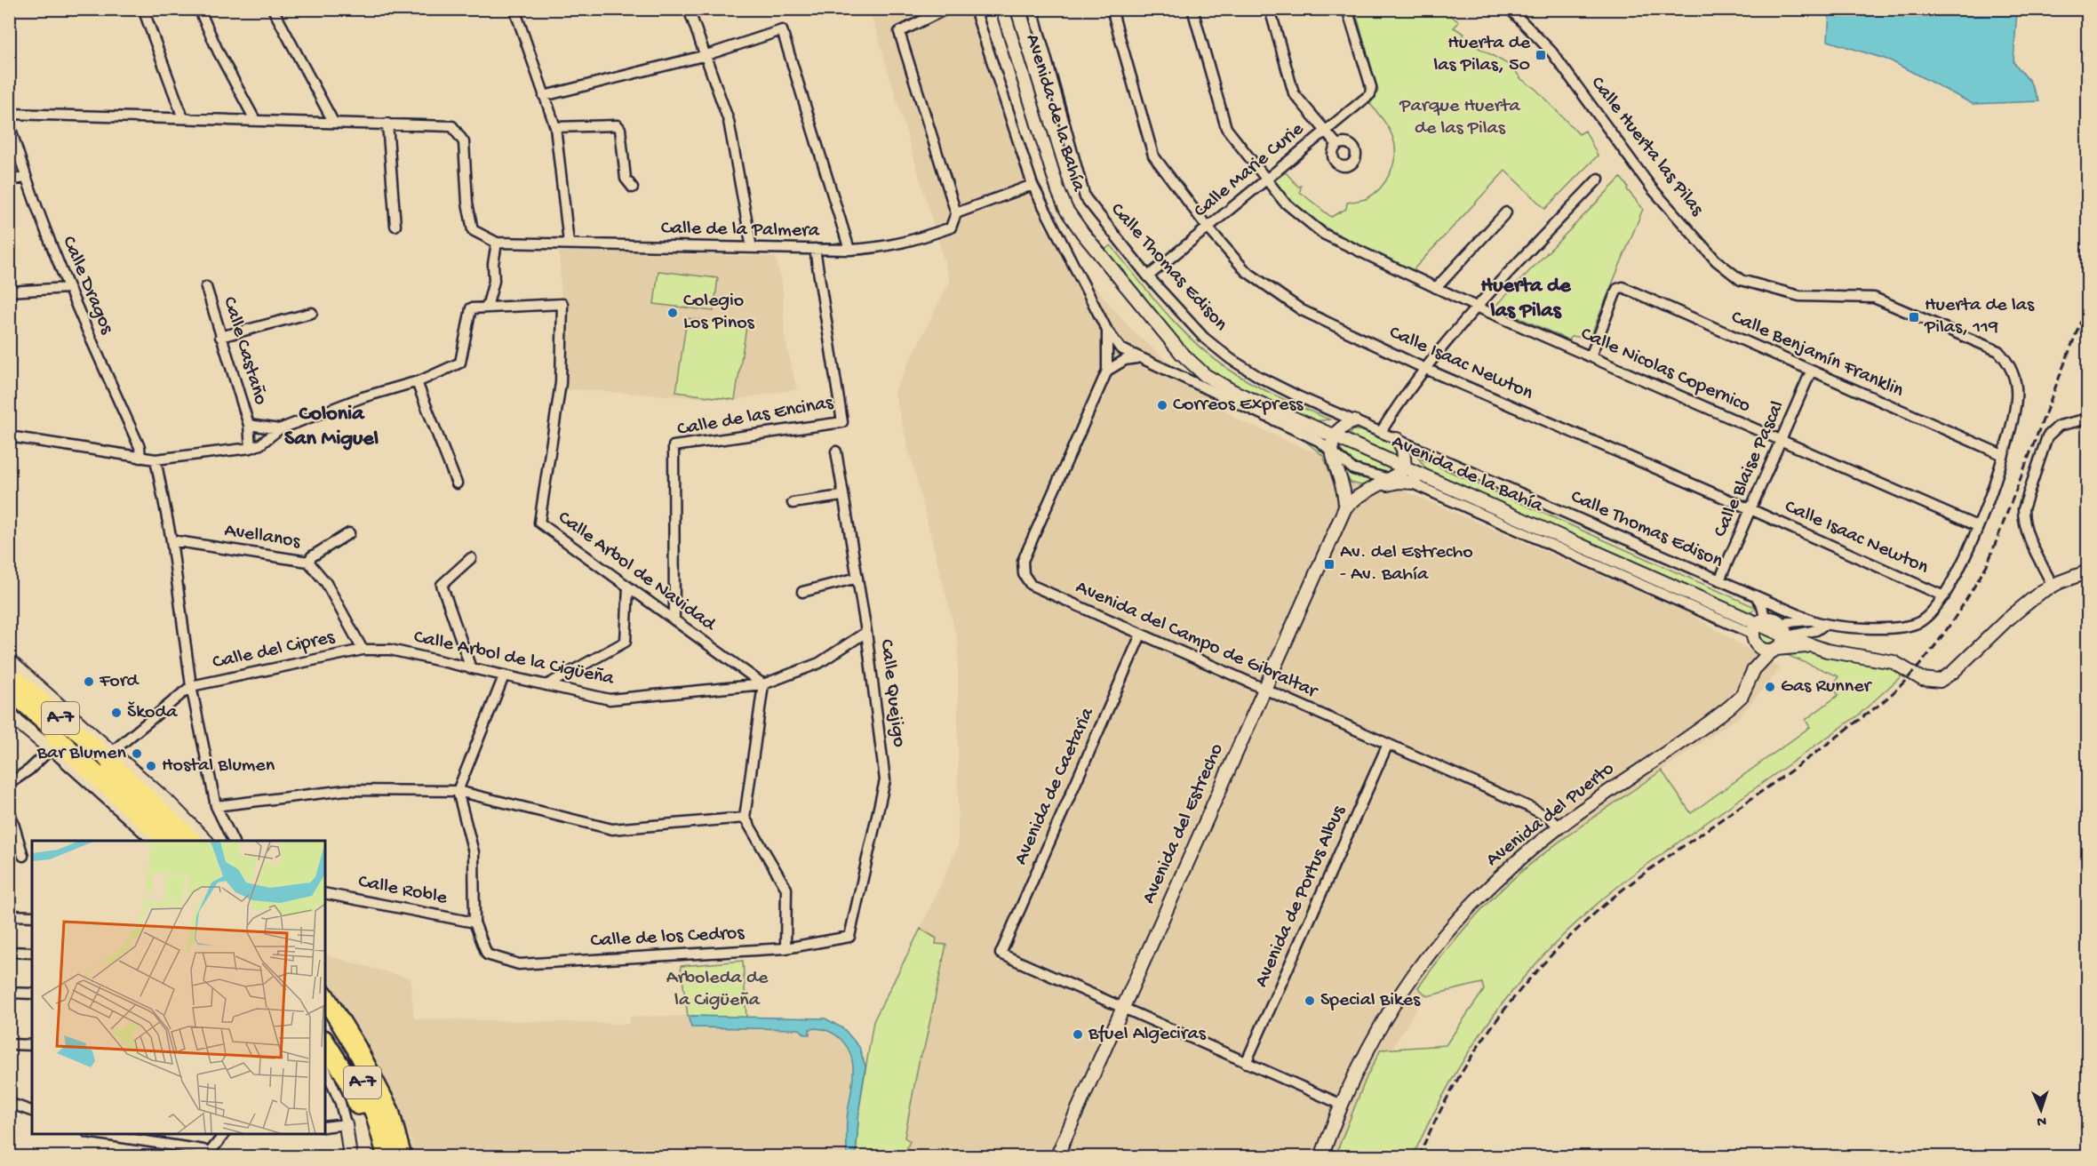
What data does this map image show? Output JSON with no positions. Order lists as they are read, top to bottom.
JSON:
{
  "streets": {
    "highway": ["A-7"],
    "street": [
      "Avenida de la Bahía",
      "Calle Huerta las Pilas",
      "Calle Marie Curie",
      "Calle de la Palmera",
      "Calle Thomas Edison",
      "Calle Dragos",
      "Calle Castaño",
      "Calle Benjamín Franklin",
      "Calle Isaac Newton",
      "Calle Nicolas Copernico",
      "Calle de las Encinas",
      "Calle Blaise Pascal",
      "Avellanos",
      "Calle Arbol de Navidad",
      "Avenida del Campo de Gibraltar",
      "Calle del Cipres",
      "Calle Arbol de la Cigüeña",
      "Calle Quejigo",
      "Avenida de Caetaria",
      "Avenida del Puerto",
      "Avenida del Estrecho",
      "Calle Roble",
      "Avenida de Portus Albus",
      "Calle de los Cedros"
    ]
  },
  "crossings": [
    ["Avenida de la Bahía", "Calle de la Palmera"],
    ["Avenida de la Bahía", "Avenida del Campo de Gibraltar"],
    ["Calle Huerta las Pilas", "Calle Benjamín Franklin"],
    ["Calle Huerta las Pilas", "Calle Isaac Newton"],
    ["Calle Huerta las Pilas", "Calle Nicolas Copernico"],
    ["Calle Marie Curie", "Calle Thomas Edison"],
    ["Calle Marie Curie", "Calle Isaac Newton"],
    ["Calle Marie Curie", "Calle Nicolas Copernico"],
    ["Calle de la Palmera", "Calle de las Encinas"],
    ["Calle Thomas Edison", "Calle Blaise Pascal"],
    ["Calle Benjamín Franklin", "Calle Nicolas Copernico"],
    ["Calle Benjamín Franklin", "Calle Blaise Pascal"],
    ["Calle Isaac Newton", "Calle Blaise Pascal"],
    ["Calle Nicolas Copernico", "Calle Blaise Pascal"],
    ["Calle de las Encinas", "Calle Arbol de Navidad"],
    ["Avellanos", "Calle del Cipres"],
    ["Avellanos", "Calle Arbol de la Cigüeña"],
    ["Calle Arbol de Navidad", "Calle Arbol de la Cigüeña"],
    ["Avenida del Campo de Gibraltar", "Avenida de Caetaria"],
    ["Avenida del Campo de Gibraltar", "Avenida del Puerto"],
    ["Avenida del Campo de Gibraltar", "Avenida del Estrecho"],
    ["Avenida del Campo de Gibraltar", "Avenida de Portus Albus"],
    ["Calle del Cipres", "Calle Arbol de la Cigüeña"],
    ["Calle Arbol de la Cigüeña", "Calle Quejigo"],
    ["Calle Quejigo", "Calle de los Cedros"],
    ["Avenida de Caetaria", "Avenida del Estrecho"],
    ["Calle Roble", "Calle de los Cedros"]
  ],
  "districts": ["Huerta de las Pilas", "Colonia San Miguel"],
  "parks": ["Parque Huerta de las Pilas", "Arboleda de la Cigüeña"],
  "places": {
    "transit": ["Huerta de las Pilas, 50", "Huerta de las Pilas, 119", "Av. del Estrecho - Av. Bahía"],
    "other": [
      "Colegio Los Pinos",
      "Correos Express",
      "Ford",
      "Gas Runner",
      "Škoda",
      "Bar Blumen",
      "Hostal Blumen",
      "Special Bikes",
      "Bfuel Algeciras"
    ]
  },
  "north": "bottom"
}
